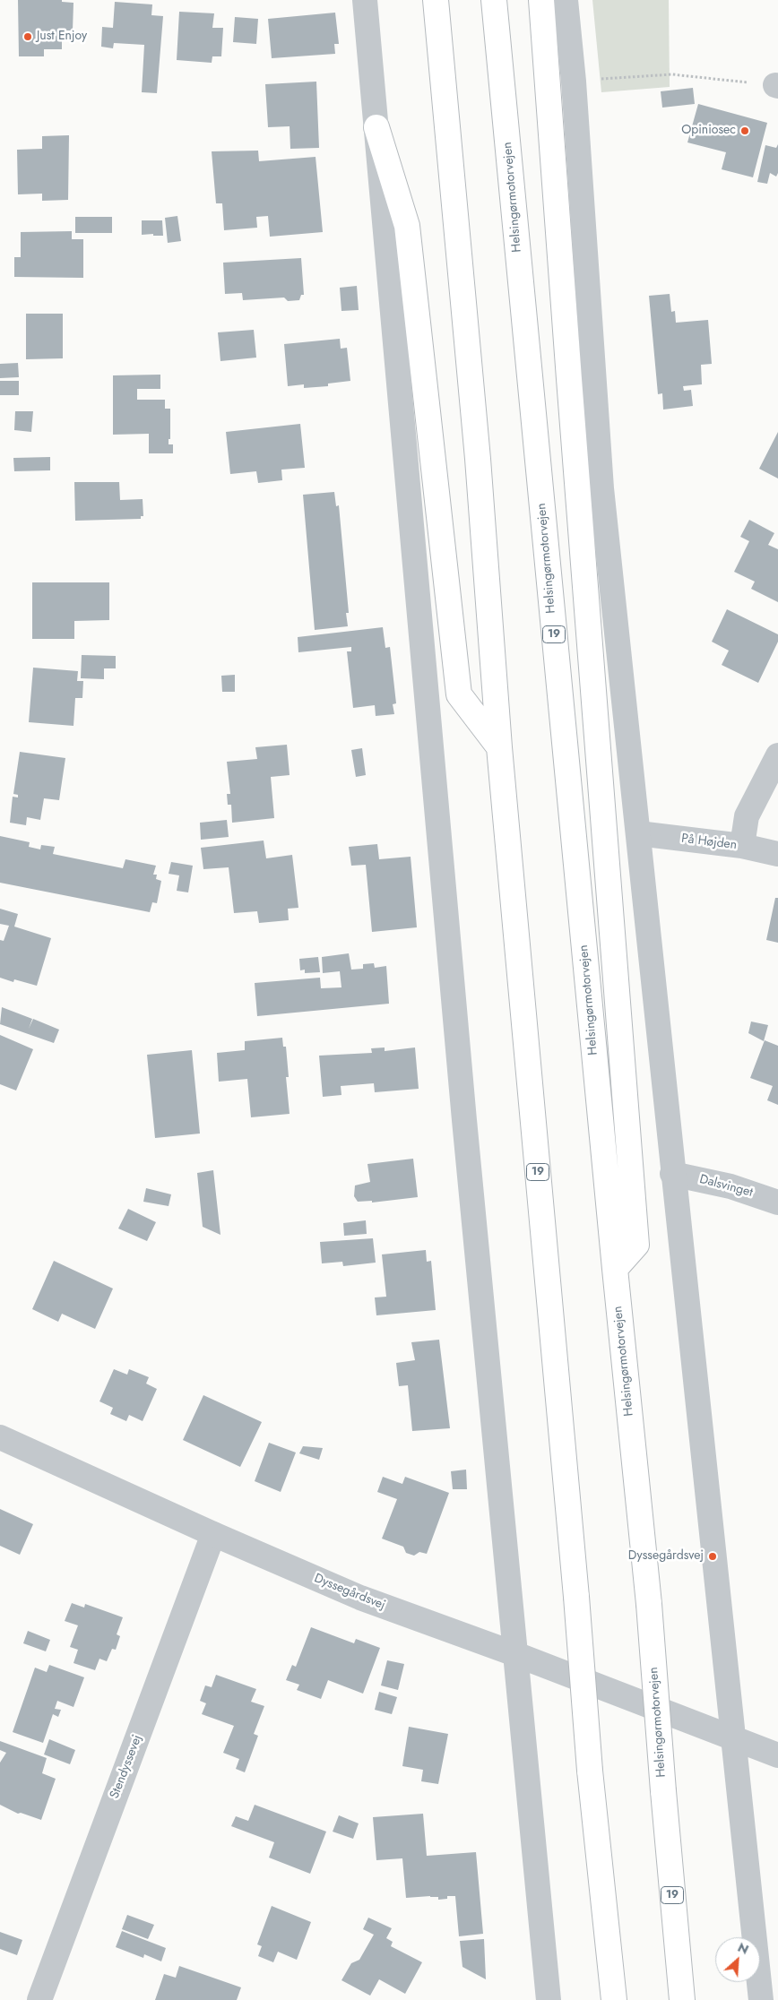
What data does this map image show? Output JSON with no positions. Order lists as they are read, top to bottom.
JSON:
{
  "streets": {
    "highway": ["Helsingørmotorvejen", "19"],
    "street": [
      "På Højden",
      "Dalsvinget",
      "Dyssegårdsvej",
      "Stendyssevej"
    ]
  },
  "crossings": [
    ["Dyssegårdsvej", "Stendyssevej"]
  ],
  "places": ["Just Enjoy", "Opiniosec", "Dyssegårdsvej"],
  "north": "top right"
}
